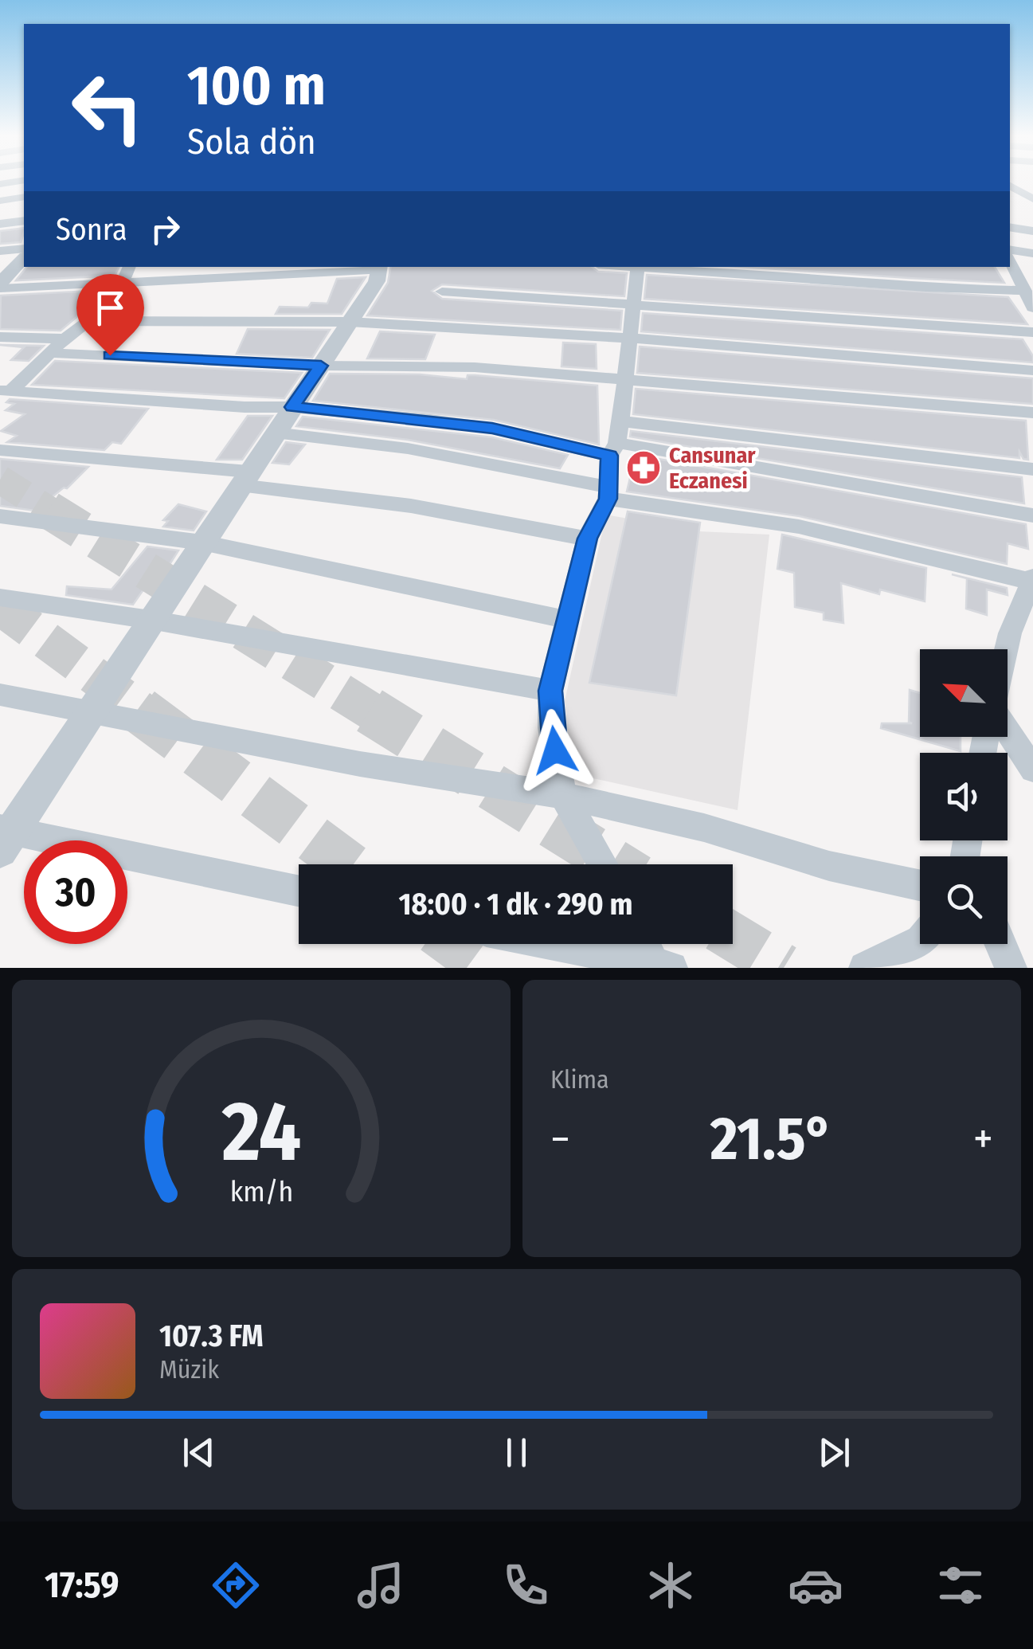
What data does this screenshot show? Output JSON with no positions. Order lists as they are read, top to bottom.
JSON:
{
  "places": {
    "pharmacy": ["Cansunar Eczanesi"]
  },
  "north": "top left",
  "page": {
    "turn": ["100 m", "Sola dön"],
    "then": "Sonra",
    "limit": "30",
    "trip": "18:00 · 1 dk · 290 m",
    "tile": "Klima",
    "heat": ["−", "21.5°", "+"],
    "song": ["107.3 FM", "Müzik"],
    "tabs": "17:59",
    "gauge": ["24", "km/h"]
  }
}
